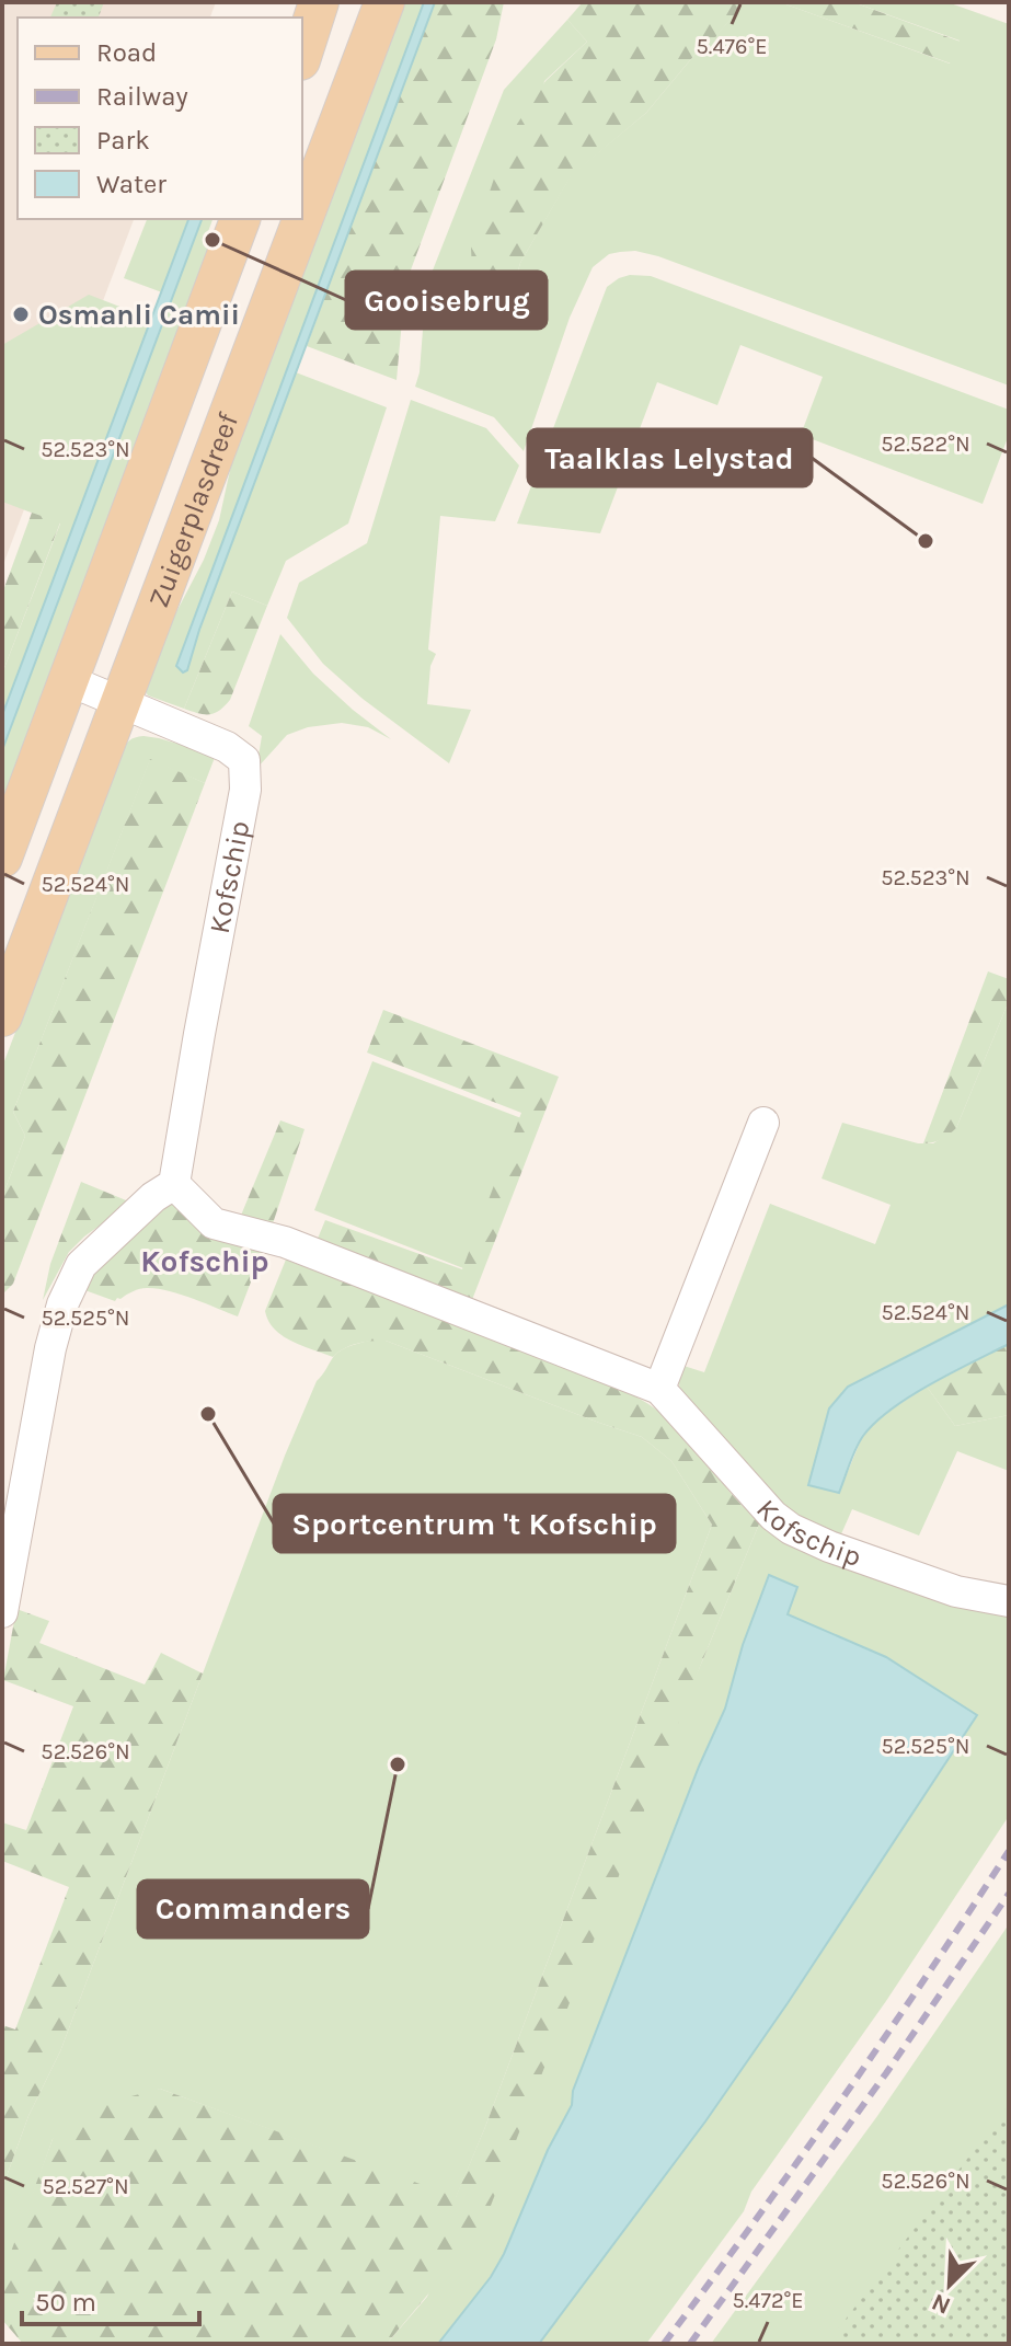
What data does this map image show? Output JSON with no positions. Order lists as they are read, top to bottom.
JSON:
{
  "streets": {
    "main road": ["Zuigerplasdreef"],
    "street": ["Kofschip"]
  },
  "crossings": [
    ["Zuigerplasdreef", "Kofschip"]
  ],
  "districts": ["Kofschip"],
  "places": [
    "Gooisebrug",
    "Osmanli Camii",
    "Taalklas Lelystad",
    "Sportcentrum 't Kofschip",
    "Commanders"
  ],
  "legend": [
    "Road",
    "Railway",
    "Park",
    "Water"
  ],
  "scale_bar": "50 m",
  "north": "bottom left",
  "coordinates": [
    "5.476°E",
    "52.522°N",
    "52.523°N",
    "52.524°N",
    "52.525°N",
    "52.526°N",
    "52.527°N",
    "5.472°E"
  ]
}
